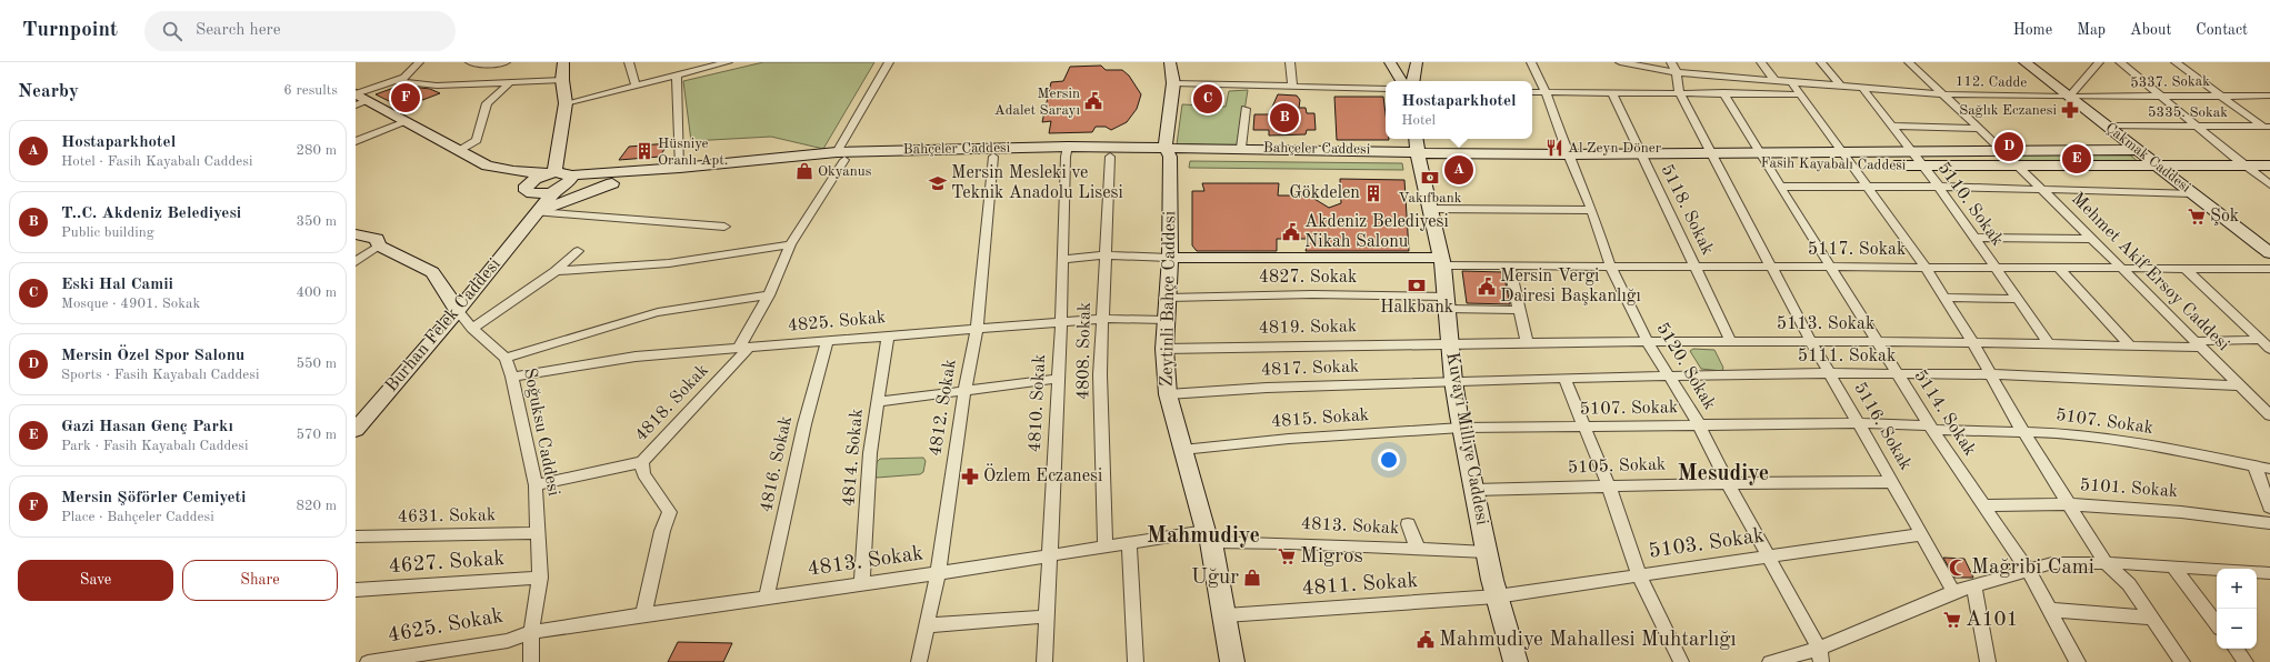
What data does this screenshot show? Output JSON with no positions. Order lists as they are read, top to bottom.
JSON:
{
  "streets": {
    "street": [
      "112. Cadde",
      "5337. Sokak",
      "5335. Sokak",
      "Bahçeler Caddesi",
      "Çakmak Caddesi",
      "Fasih Kayabalı Caddesi",
      "5110. Sokak",
      "5118. Sokak",
      "5117. Sokak",
      "Mehmet Akif Ersoy Caddesi",
      "4827. Sokak",
      "Zeytinli Bahçe Caddesi",
      "4825. Sokak",
      "5113. Sokak",
      "Burhan Felek Caddesi",
      "4819. Sokak",
      "4808. Sokak",
      "5111. Sokak",
      "5120. Sokak",
      "4817. Sokak",
      "4818. Sokak",
      "4810. Sokak",
      "4812. Sokak",
      "5107. Sokak",
      "5114. Sokak",
      "4815. Sokak",
      "5116. Sokak",
      "Soğuksu Caddesi",
      "Kuvayi Milliye Caddesi",
      "4814. Sokak",
      "4816. Sokak",
      "5105. Sokak",
      "5101. Sokak",
      "4631. Sokak",
      "4813. Sokak",
      "5103. Sokak",
      "4627. Sokak",
      "4811. Sokak",
      "4625. Sokak"
    ]
  },
  "crossings": [
    ["112. Cadde", "5337. Sokak"],
    ["112. Cadde", "Çakmak Caddesi"],
    ["112. Cadde", "5110. Sokak"],
    ["112. Cadde", "Mehmet Akif Ersoy Caddesi"],
    ["5337. Sokak", "Çakmak Caddesi"],
    ["5335. Sokak", "Çakmak Caddesi"],
    ["Bahçeler Caddesi", "Fasih Kayabalı Caddesi"],
    ["Bahçeler Caddesi", "Zeytinli Bahçe Caddesi"],
    ["Bahçeler Caddesi", "Burhan Felek Caddesi"],
    ["Bahçeler Caddesi", "4808. Sokak"],
    ["Bahçeler Caddesi", "4818. Sokak"],
    ["Bahçeler Caddesi", "4810. Sokak"],
    ["Bahçeler Caddesi", "4812. Sokak"],
    ["Bahçeler Caddesi", "Kuvayi Milliye Caddesi"],
    ["Çakmak Caddesi", "Fasih Kayabalı Caddesi"],
    ["Fasih Kayabalı Caddesi", "5110. Sokak"],
    ["Fasih Kayabalı Caddesi", "5118. Sokak"],
    ["Fasih Kayabalı Caddesi", "Mehmet Akif Ersoy Caddesi"],
    ["Fasih Kayabalı Caddesi", "5120. Sokak"],
    ["Fasih Kayabalı Caddesi", "5114. Sokak"],
    ["Fasih Kayabalı Caddesi", "5116. Sokak"],
    ["Fasih Kayabalı Caddesi", "Kuvayi Milliye Caddesi"],
    ["5110. Sokak", "5117. Sokak"],
    ["5110. Sokak", "5113. Sokak"],
    ["5118. Sokak", "5117. Sokak"],
    ["5118. Sokak", "5113. Sokak"],
    ["5117. Sokak", "Mehmet Akif Ersoy Caddesi"],
    ["5117. Sokak", "5120. Sokak"],
    ["5117. Sokak", "5114. Sokak"],
    ["5117. Sokak", "5116. Sokak"],
    ["5117. Sokak", "Kuvayi Milliye Caddesi"],
    ["Mehmet Akif Ersoy Caddesi", "5113. Sokak"],
    ["Mehmet Akif Ersoy Caddesi", "5111. Sokak"],
    ["4827. Sokak", "Zeytinli Bahçe Caddesi"],
    ["4827. Sokak", "Kuvayi Milliye Caddesi"],
    ["Zeytinli Bahçe Caddesi", "4825. Sokak"],
    ["Zeytinli Bahçe Caddesi", "4819. Sokak"],
    ["Zeytinli Bahçe Caddesi", "4817. Sokak"],
    ["Zeytinli Bahçe Caddesi", "4815. Sokak"],
    ["Zeytinli Bahçe Caddesi", "4813. Sokak"],
    ["Zeytinli Bahçe Caddesi", "4811. Sokak"],
    ["4825. Sokak", "4808. Sokak"],
    ["4825. Sokak", "4818. Sokak"],
    ["4825. Sokak", "4810. Sokak"],
    ["4825. Sokak", "4812. Sokak"],
    ["4825. Sokak", "Soğuksu Caddesi"],
    ["4825. Sokak", "4814. Sokak"],
    ["4825. Sokak", "4816. Sokak"],
    ["5113. Sokak", "4819. Sokak"],
    ["5113. Sokak", "5120. Sokak"],
    ["5113. Sokak", "5114. Sokak"],
    ["5113. Sokak", "5116. Sokak"],
    ["5113. Sokak", "Kuvayi Milliye Caddesi"],
    ["Burhan Felek Caddesi", "Soğuksu Caddesi"],
    ["4819. Sokak", "Kuvayi Milliye Caddesi"],
    ["4808. Sokak", "4813. Sokak"],
    ["5111. Sokak", "5120. Sokak"],
    ["5111. Sokak", "4817. Sokak"],
    ["5111. Sokak", "5114. Sokak"],
    ["5111. Sokak", "5116. Sokak"],
    ["5111. Sokak", "Kuvayi Milliye Caddesi"],
    ["5120. Sokak", "5107. Sokak"],
    ["5120. Sokak", "5105. Sokak"],
    ["5120. Sokak", "5103. Sokak"],
    ["4817. Sokak", "Kuvayi Milliye Caddesi"],
    ["4818. Sokak", "4813. Sokak"],
    ["4810. Sokak", "4813. Sokak"],
    ["4812. Sokak", "4813. Sokak"],
    ["5107. Sokak", "5114. Sokak"],
    ["5107. Sokak", "4815. Sokak"],
    ["5107. Sokak", "5116. Sokak"],
    ["5107. Sokak", "Kuvayi Milliye Caddesi"],
    ["5114. Sokak", "5101. Sokak"],
    ["4815. Sokak", "Kuvayi Milliye Caddesi"],
    ["5116. Sokak", "5105. Sokak"],
    ["5116. Sokak", "5103. Sokak"],
    ["Soğuksu Caddesi", "4631. Sokak"],
    ["Soğuksu Caddesi", "4813. Sokak"],
    ["Soğuksu Caddesi", "4627. Sokak"],
    ["Soğuksu Caddesi", "4625. Sokak"],
    ["Kuvayi Milliye Caddesi", "5105. Sokak"],
    ["Kuvayi Milliye Caddesi", "4813. Sokak"],
    ["Kuvayi Milliye Caddesi", "5103. Sokak"],
    ["Kuvayi Milliye Caddesi", "4811. Sokak"],
    ["4814. Sokak", "4813. Sokak"],
    ["4816. Sokak", "4813. Sokak"],
    ["4813. Sokak", "4625. Sokak"],
    ["5103. Sokak", "4811. Sokak"]
  ],
  "districts": ["Mesudiye", "Mahmudiye"],
  "places": {
    "public building": [
      "Mersin Adalet Sarayı",
      "Akdeniz Belediyesi Nikah Salonu",
      "Mersin Vergi Dairesi Başkanlığı",
      "Mahmudiye Mahallesi Muhtarlığı"
    ],
    "pharmacy": ["Sağlık Eczanesi", "Özlem Eczanesi"],
    "restaurant": ["Al Zeyn Döner"],
    "building": ["Hüsniye Oranlı Apt.", "Gökdelen"],
    "shop": ["Okyanus", "Uğur"],
    "bank": ["Vakıfbank", "Halkbank"],
    "school or university": ["Mersin Mesleki ve Teknik Anadolu Lisesi"],
    "supermarket": ["Şok", "Migros", "A101"],
    "mosque": ["Mağribi Cami"]
  },
  "page": {
    "header": "Turnpoint",
    "search": "Search here",
    "nav": [
      "Home",
      "Map",
      "About",
      "Contact"
    ],
    "heading": ["Nearby", "6 results"],
    "popup": ["Hostaparkhotel", "Hotel"],
    "pins": [
      "F",
      "C",
      "B",
      "D",
      "E",
      "A"
    ],
    "list": [
      {
        "mark": "A",
        "name": "Hostaparkhotel",
        "note": "Hotel · Fasih Kayabalı Caddesi",
        "value": "280 m"
      },
      {
        "mark": "B",
        "name": "T..C. Akdeniz Belediyesi",
        "note": "Public building",
        "value": "350 m"
      },
      {
        "mark": "C",
        "name": "Eski Hal Camii",
        "note": "Mosque · 4901. Sokak",
        "value": "400 m"
      },
      {
        "mark": "D",
        "name": "Mersin Özel Spor Salonu",
        "note": "Sports · Fasih Kayabalı Caddesi",
        "value": "550 m"
      },
      {
        "mark": "E",
        "name": "Gazi Hasan Genç Parkı",
        "note": "Park · Fasih Kayabalı Caddesi",
        "value": "570 m"
      },
      {
        "mark": "F",
        "name": "Mersin Şöförler Cemiyeti",
        "note": "Place · Bahçeler Caddesi",
        "value": "820 m"
      }
    ],
    "buttons": ["Save", "Share"],
    "map_buttons": ["+", "−"]
  }
}
